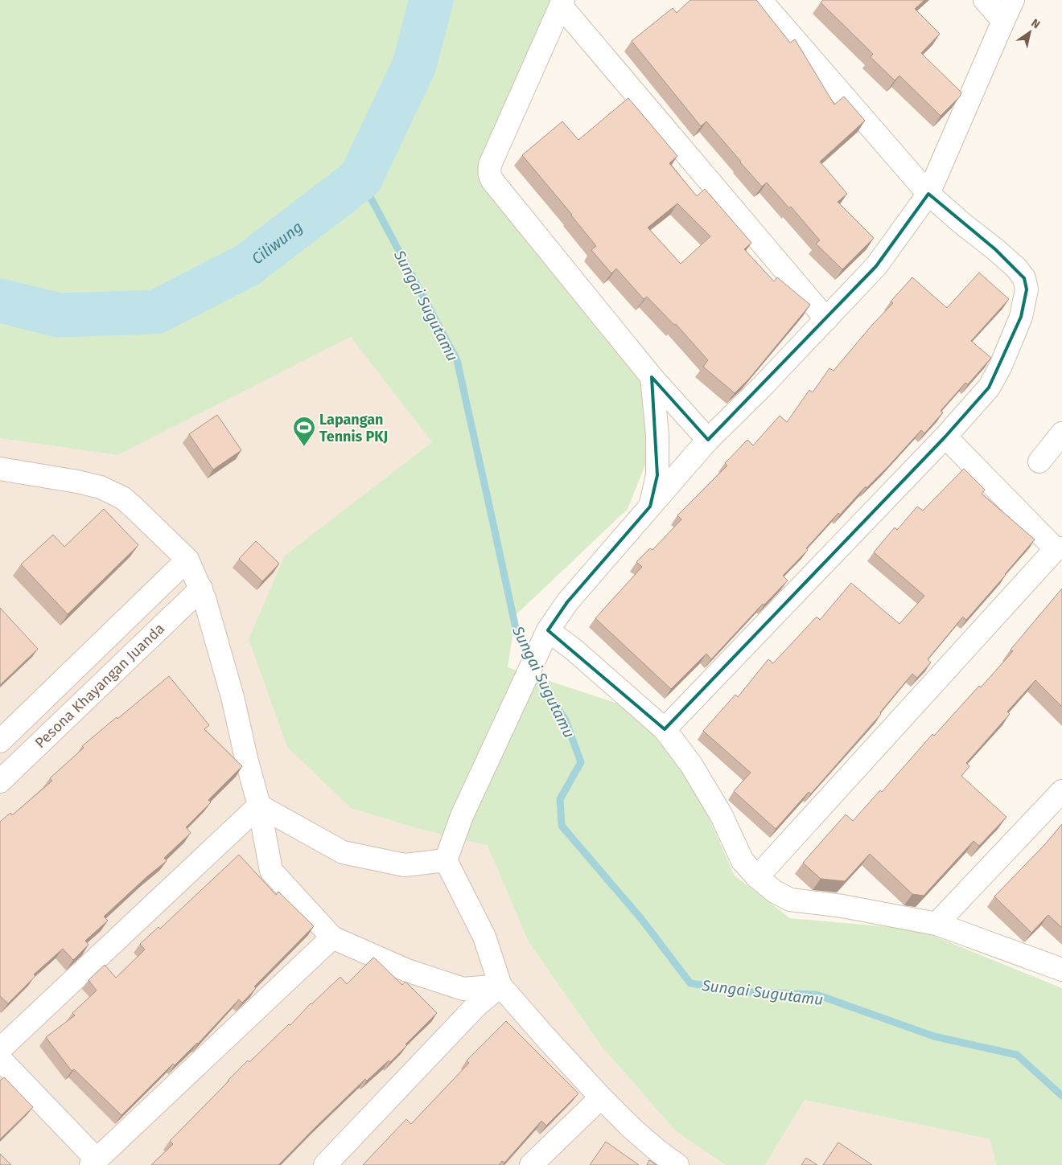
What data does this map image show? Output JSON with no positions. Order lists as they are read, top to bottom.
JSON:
{
  "streets": {
    "street": ["Pesona Khayangan Juanda"]
  },
  "water": ["Ciliwung", "Sungai Sugutamu"],
  "places": {
    "sports": ["Lapangan Tennis PKJ"]
  },
  "north": "top right"
}
